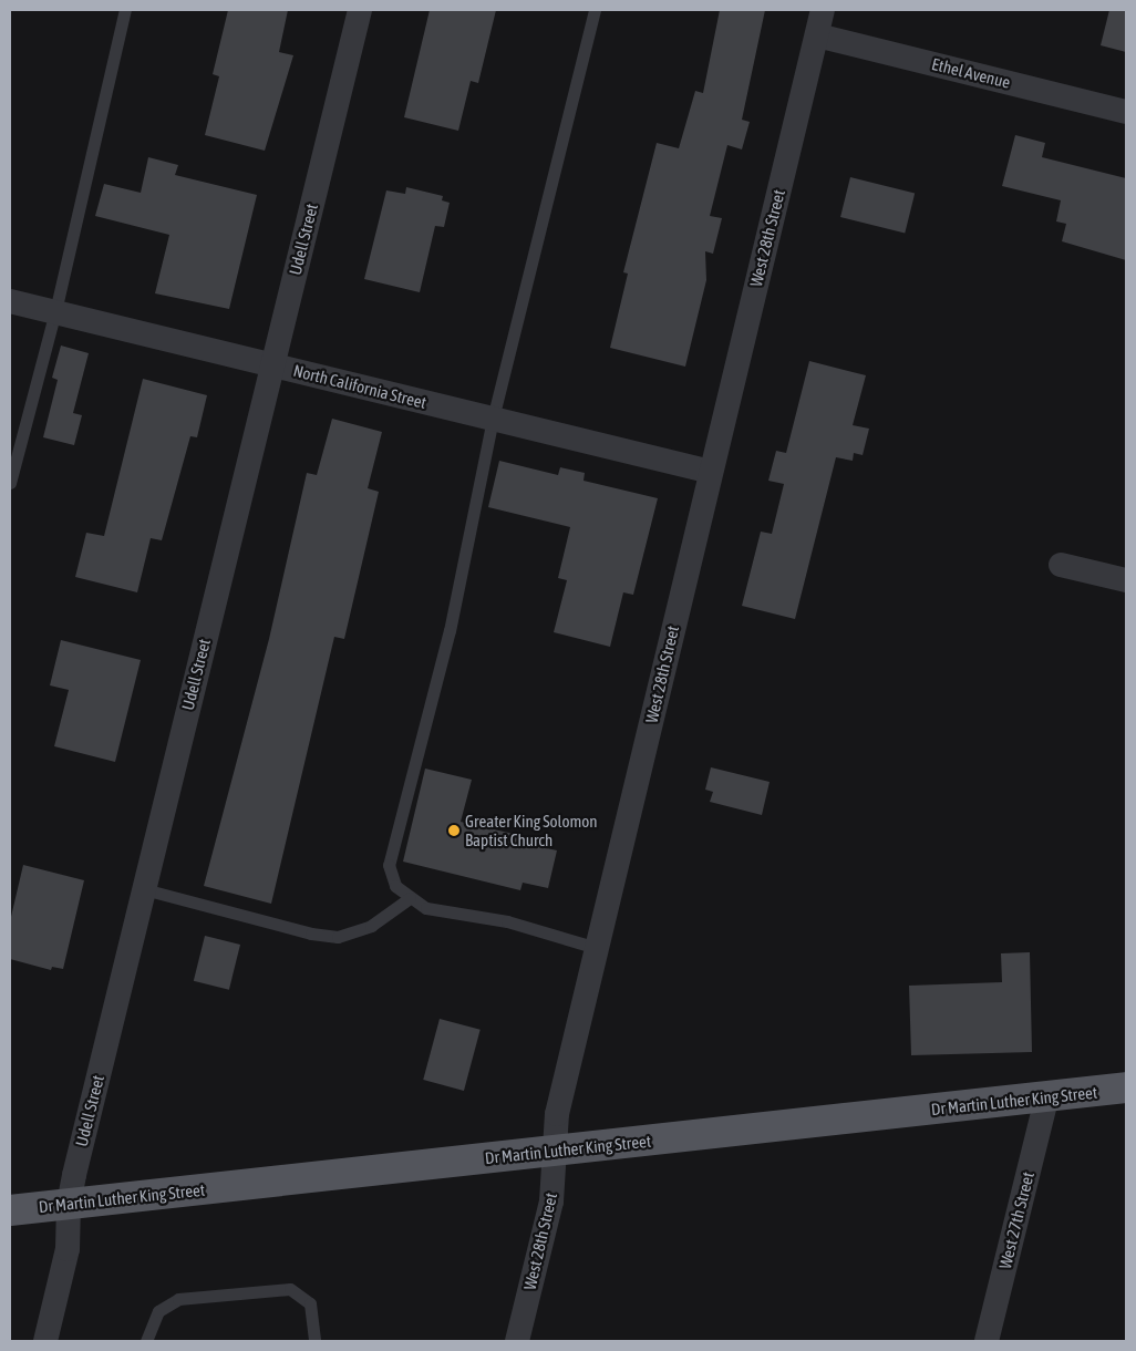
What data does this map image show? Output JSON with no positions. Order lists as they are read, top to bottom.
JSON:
{
  "streets": {
    "main road": ["Dr Martin Luther King Street"],
    "street": [
      "Ethel Avenue",
      "West 28th Street",
      "Udell Street",
      "North California Street",
      "West 27th Street"
    ]
  },
  "crossings": [
    ["Ethel Avenue", "West 28th Street"],
    ["West 28th Street", "North California Street"],
    ["West 28th Street", "Dr Martin Luther King Street"],
    ["Udell Street", "North California Street"],
    ["Udell Street", "Dr Martin Luther King Street"],
    ["Dr Martin Luther King Street", "West 27th Street"]
  ],
  "places": ["Greater King Solomon Baptist Church"]
}
